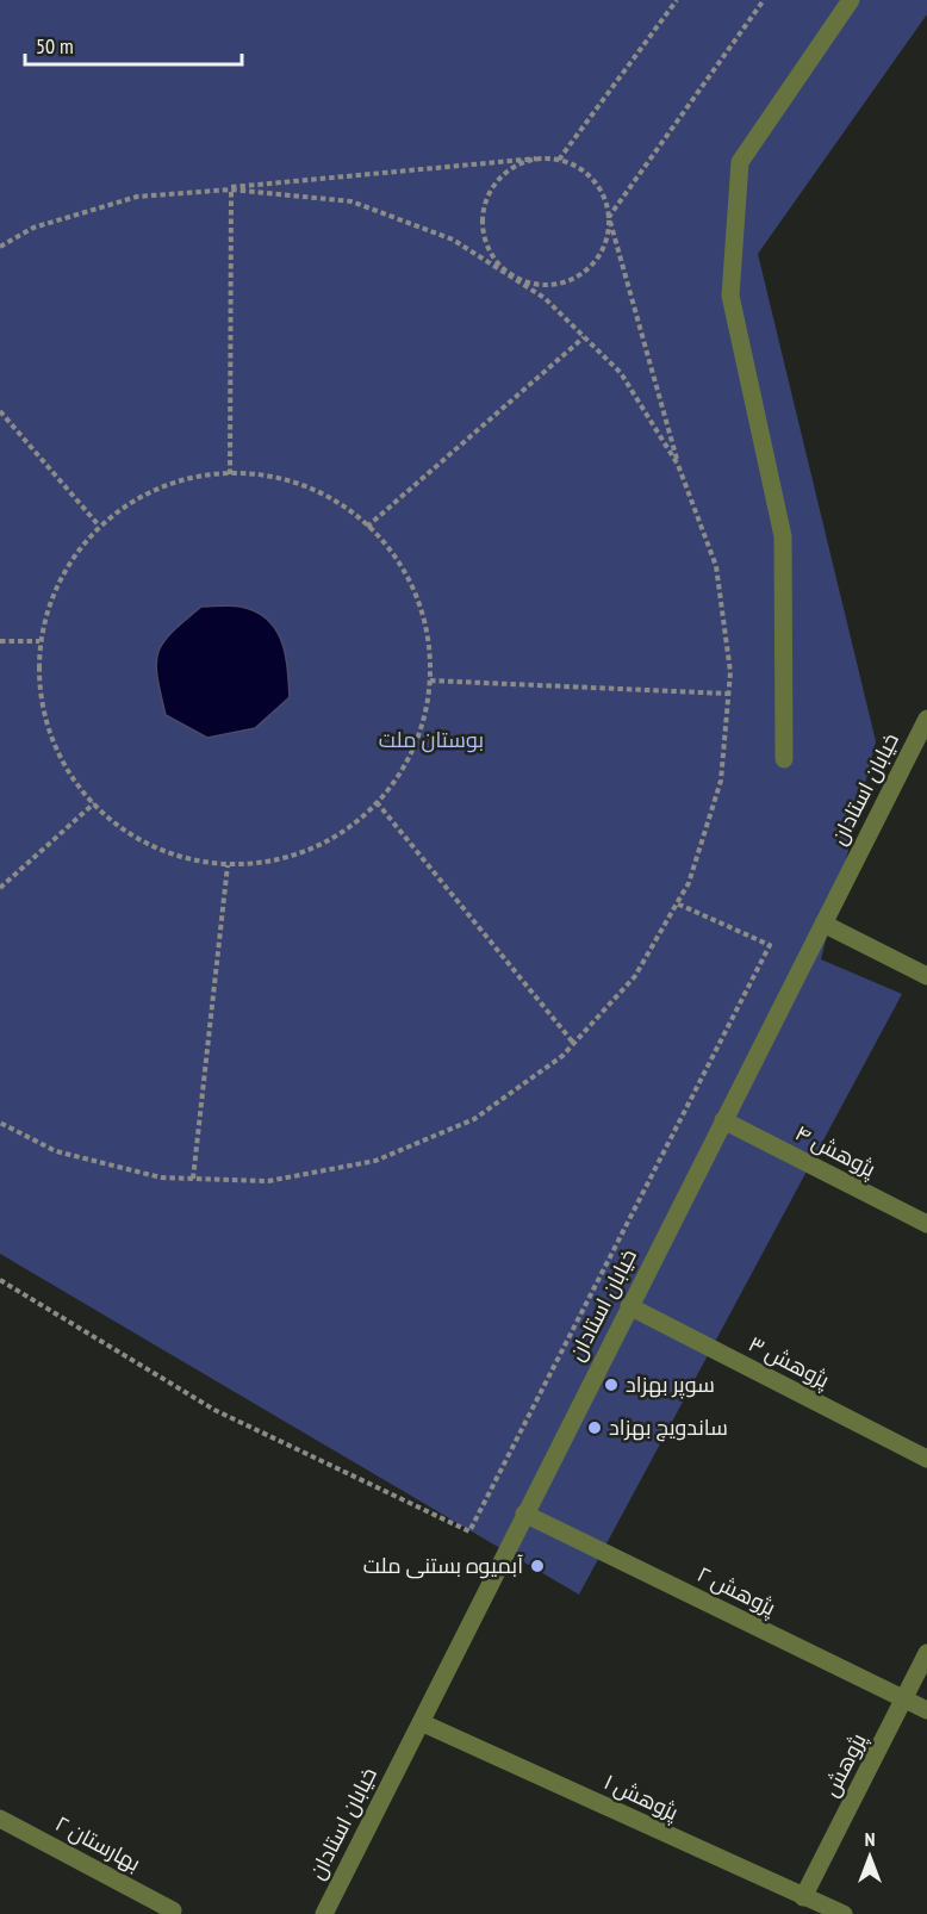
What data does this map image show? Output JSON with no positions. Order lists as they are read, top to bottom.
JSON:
{
  "streets": {
    "street": [
      "خیابان استادان",
      "پژوهش ۴",
      "پژوهش ۳",
      "پژوهش ۲",
      "پژوهش",
      "پژوهش ۱",
      "بهارستان ۲"
    ]
  },
  "crossings": [
    ["خیابان استادان", "پژوهش ۴"],
    ["خیابان استادان", "پژوهش ۳"],
    ["خیابان استادان", "پژوهش ۲"],
    ["خیابان استادان", "پژوهش ۱"],
    ["پژوهش ۲", "پژوهش"],
    ["پژوهش", "پژوهش ۱"]
  ],
  "parks": ["بوستان ملت"],
  "places": ["سوپر بهزاد", "ساندویچ بهزاد", "آبمیوه بستنی ملت"],
  "scale_bar": "50 m",
  "north": "top"
}
